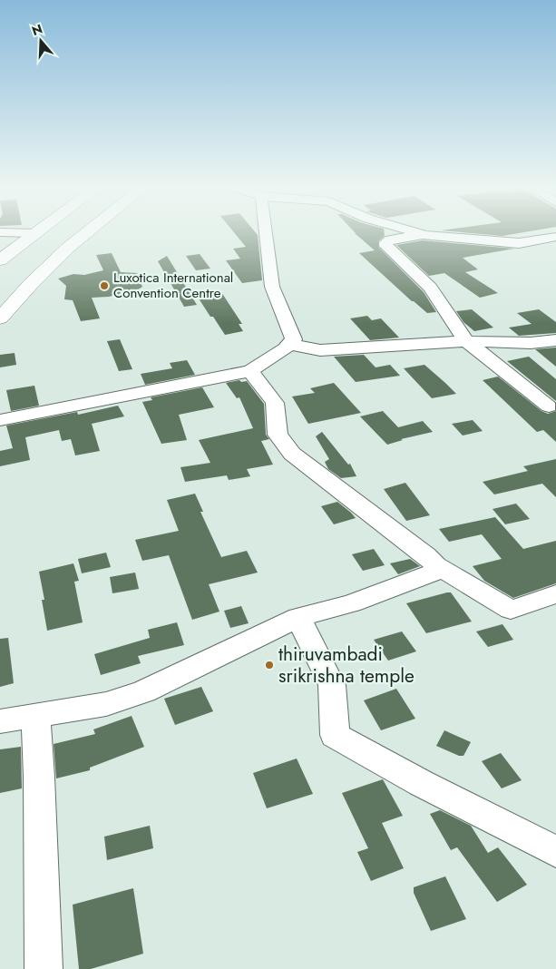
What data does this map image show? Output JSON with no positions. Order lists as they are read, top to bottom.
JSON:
{
  "places": ["Luxotica International Convention Centre", "thiruvambadi srikrishna temple"],
  "north": "top"
}
